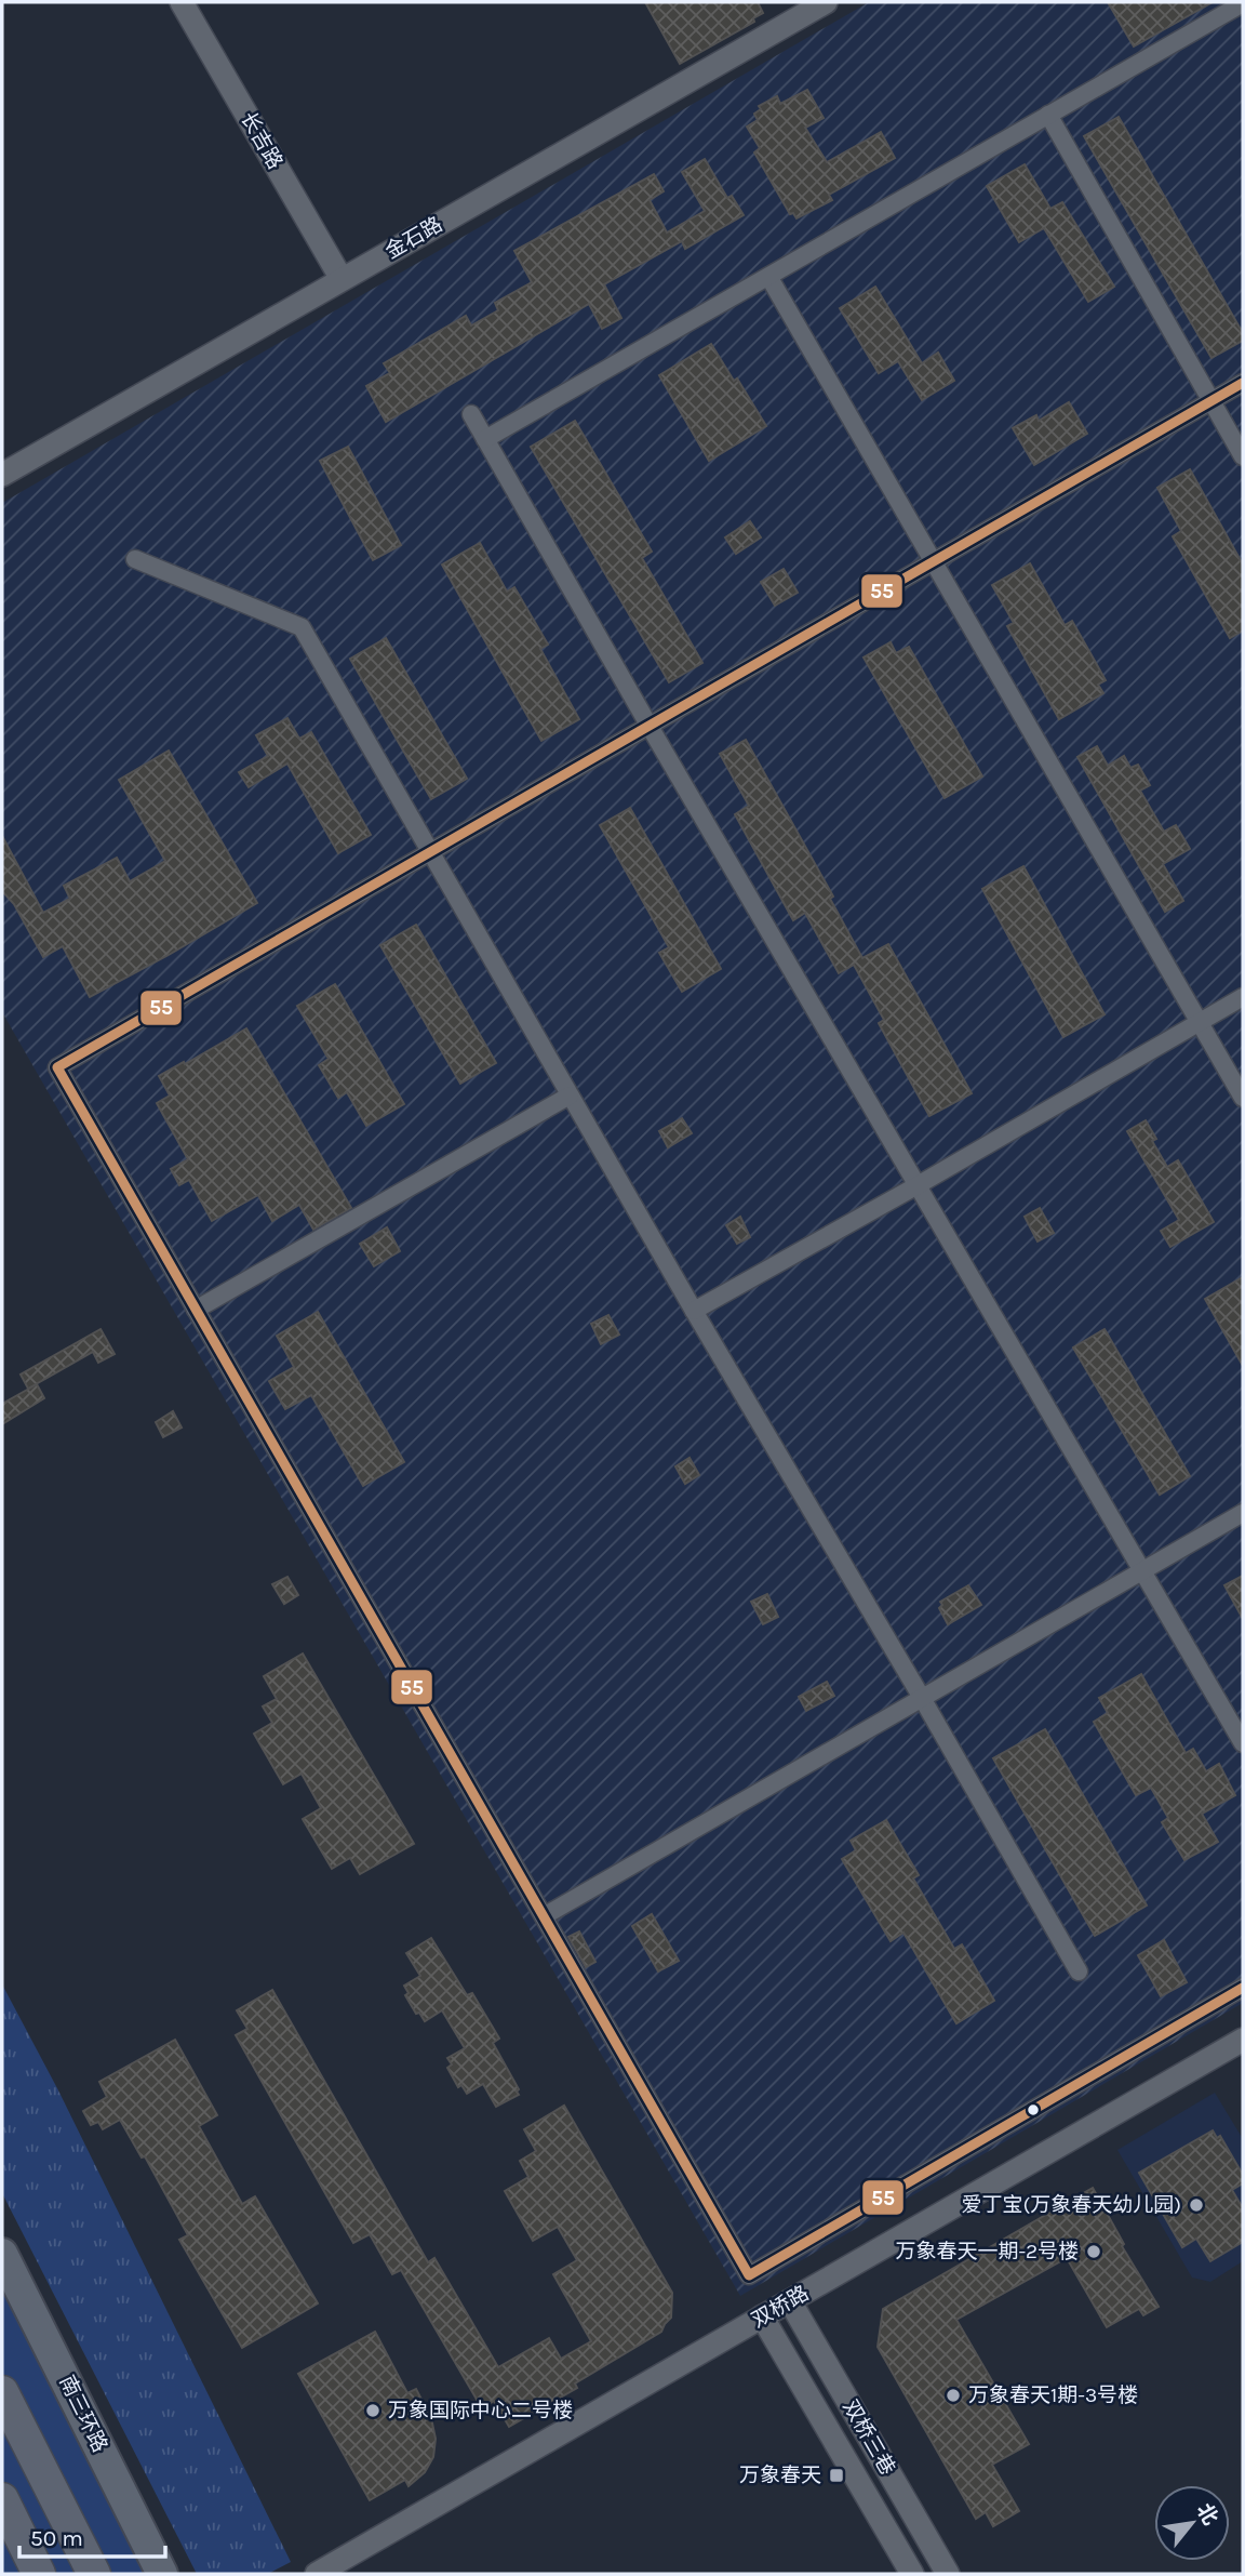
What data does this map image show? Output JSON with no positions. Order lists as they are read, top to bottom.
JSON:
{
  "streets": {
    "highway": ["南三环路"],
    "street": [
      "长吉路",
      "金石路",
      "双桥路",
      "双桥三巷"
    ]
  },
  "crossings": [
    ["长吉路", "金石路"],
    ["双桥路", "双桥三巷"]
  ],
  "places": {
    "other": [
      "爱丁宝(万象春天幼儿园)",
      "万象春天一期-2号楼",
      "万象春天1期-3号楼",
      "万象国际中心二号楼"
    ],
    "transit": ["万象春天"]
  },
  "lines": ["transit line 55"],
  "scale_bar": "50 m",
  "north": "top right"
}
